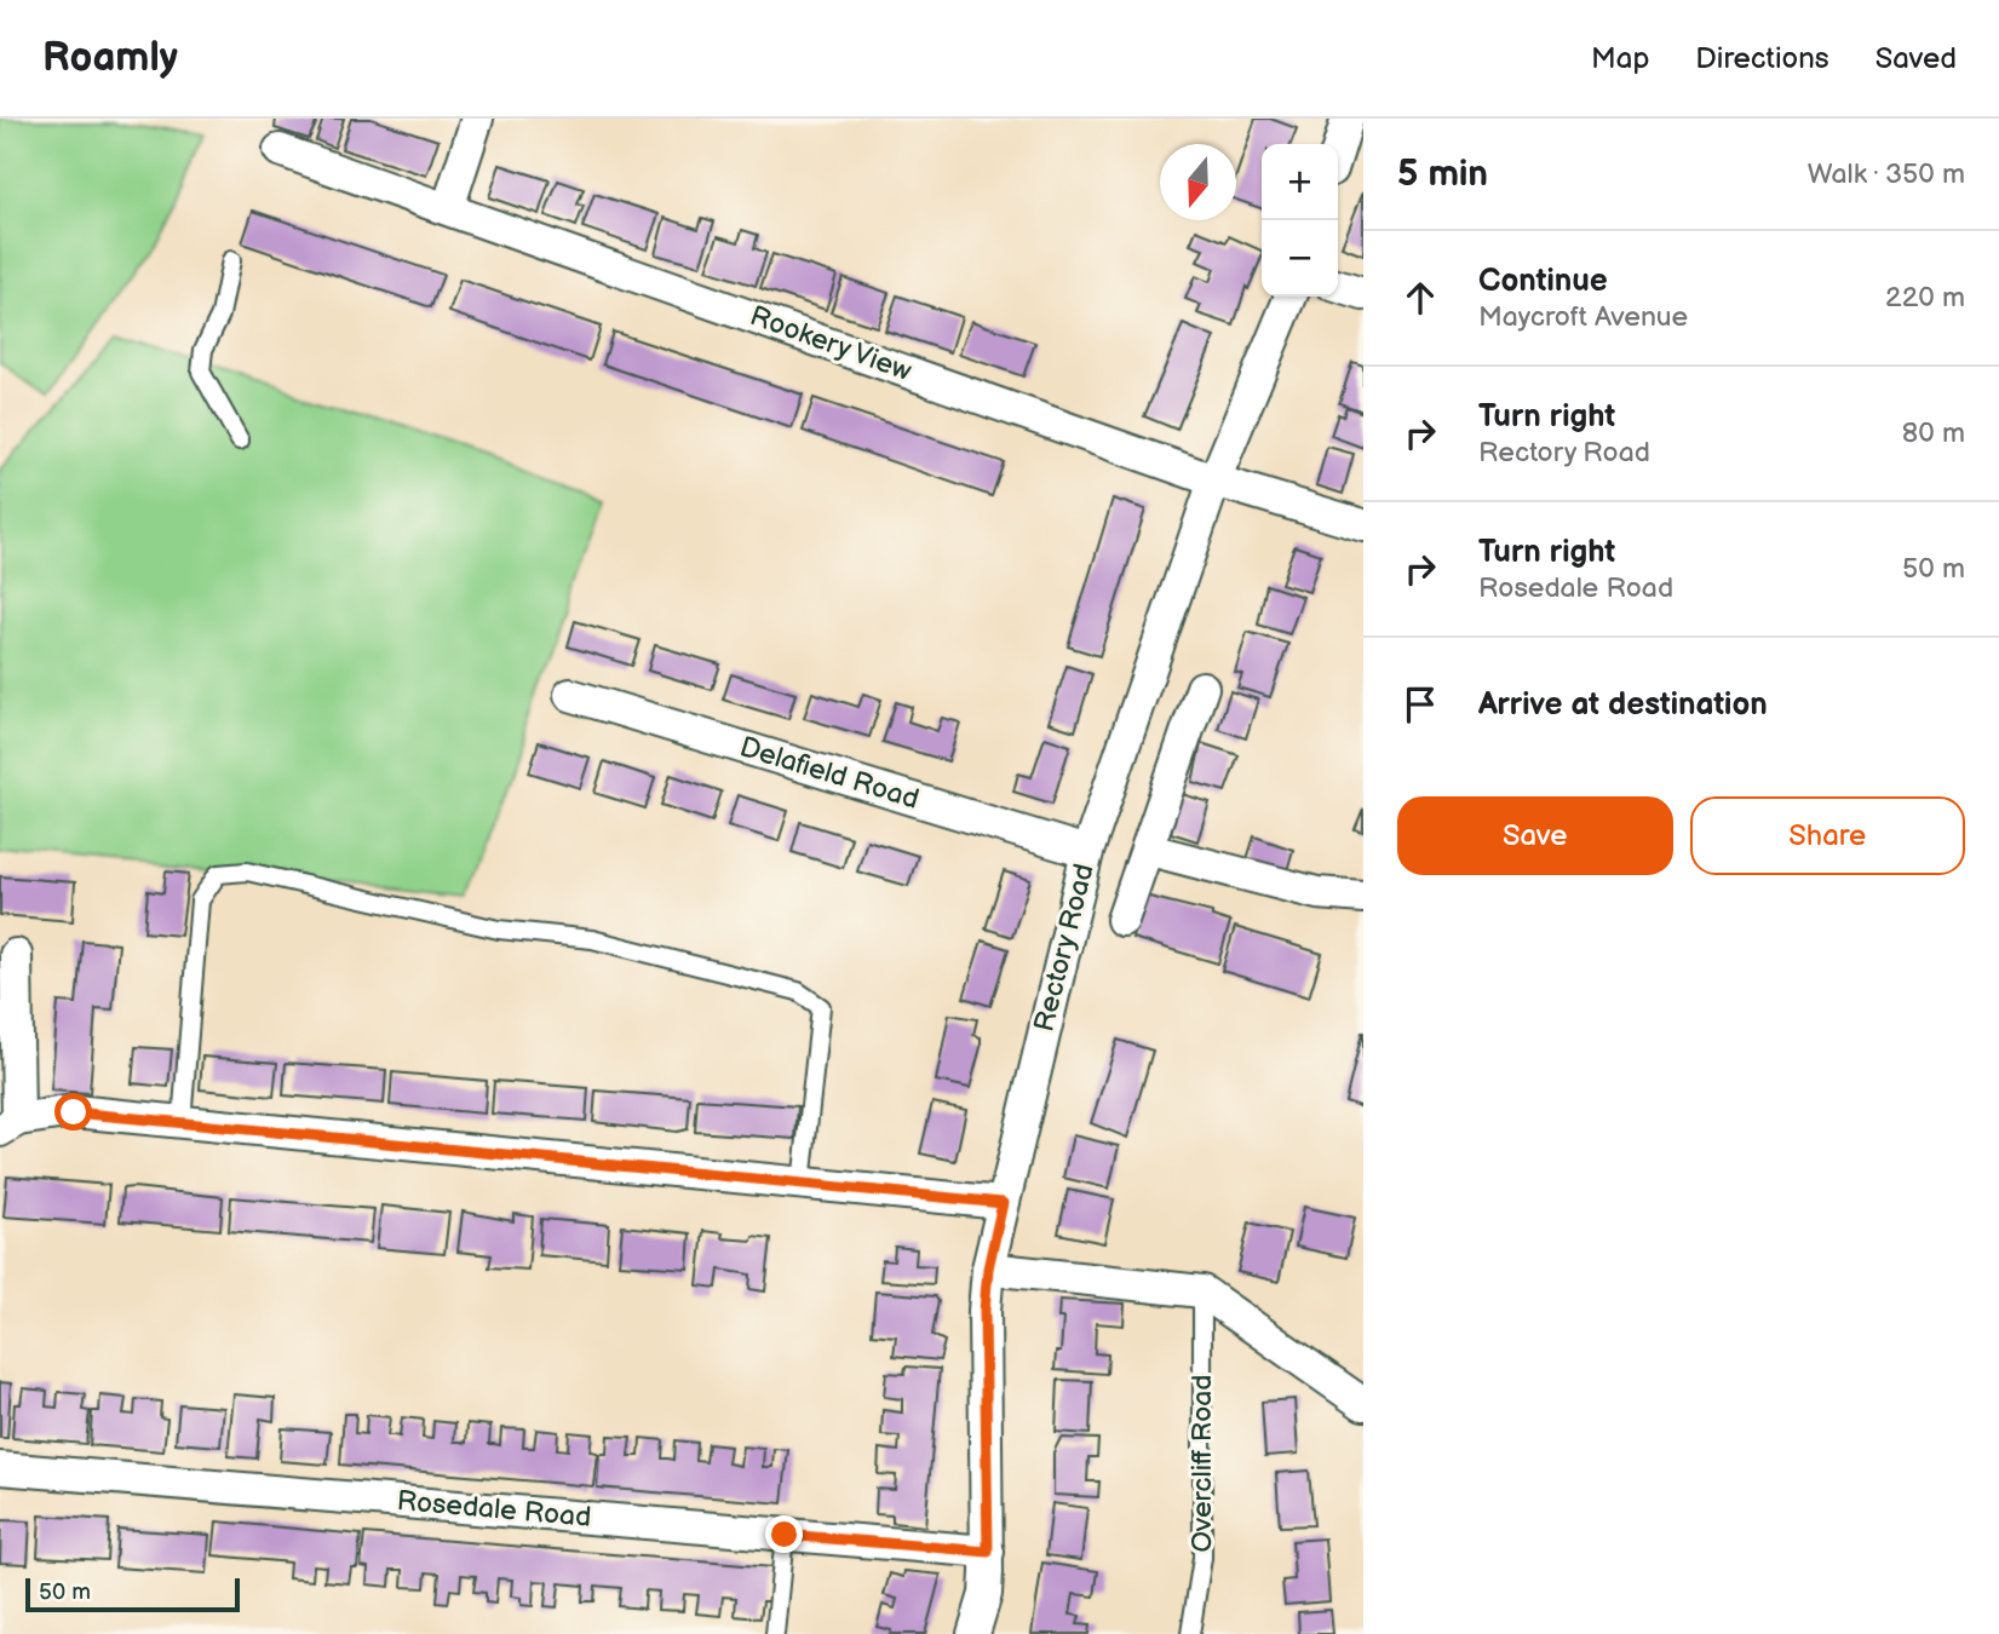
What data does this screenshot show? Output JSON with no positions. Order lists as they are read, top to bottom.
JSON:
{
  "streets": {
    "street": [
      "Rookery View",
      "Delafield Road",
      "Rectory Road",
      "Rosedale Road"
    ],
    "lane": ["Overcliff Road"]
  },
  "crossings": [
    ["Rookery View", "Rectory Road"],
    ["Delafield Road", "Rectory Road"],
    ["Rectory Road", "Rosedale Road"]
  ],
  "scale_bar": "50 m",
  "north": "bottom",
  "page": {
    "header": "Roamly",
    "nav": ["Map", "Directions", "Saved"],
    "heading": ["5 min", "Walk · 350 m"],
    "map_buttons": ["+", "−"],
    "list": [
      ["Continue", "Maycroft Avenue", "220 m"],
      ["Turn right", "Rectory Road", "80 m"],
      ["Turn right", "Rosedale Road", "50 m"],
      "Arrive at destination"
    ],
    "buttons": ["Save", "Share"],
    "scale": "50 m"
  }
}
